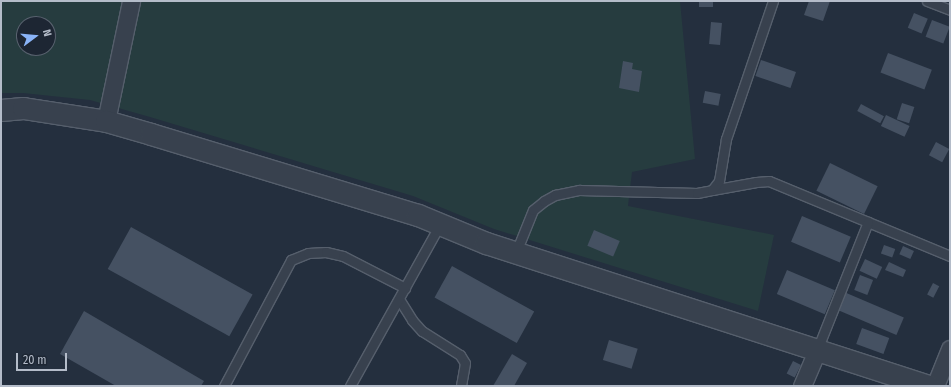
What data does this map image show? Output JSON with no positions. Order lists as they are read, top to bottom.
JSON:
{
  "scale_bar": "20 m",
  "north": "right"
}
